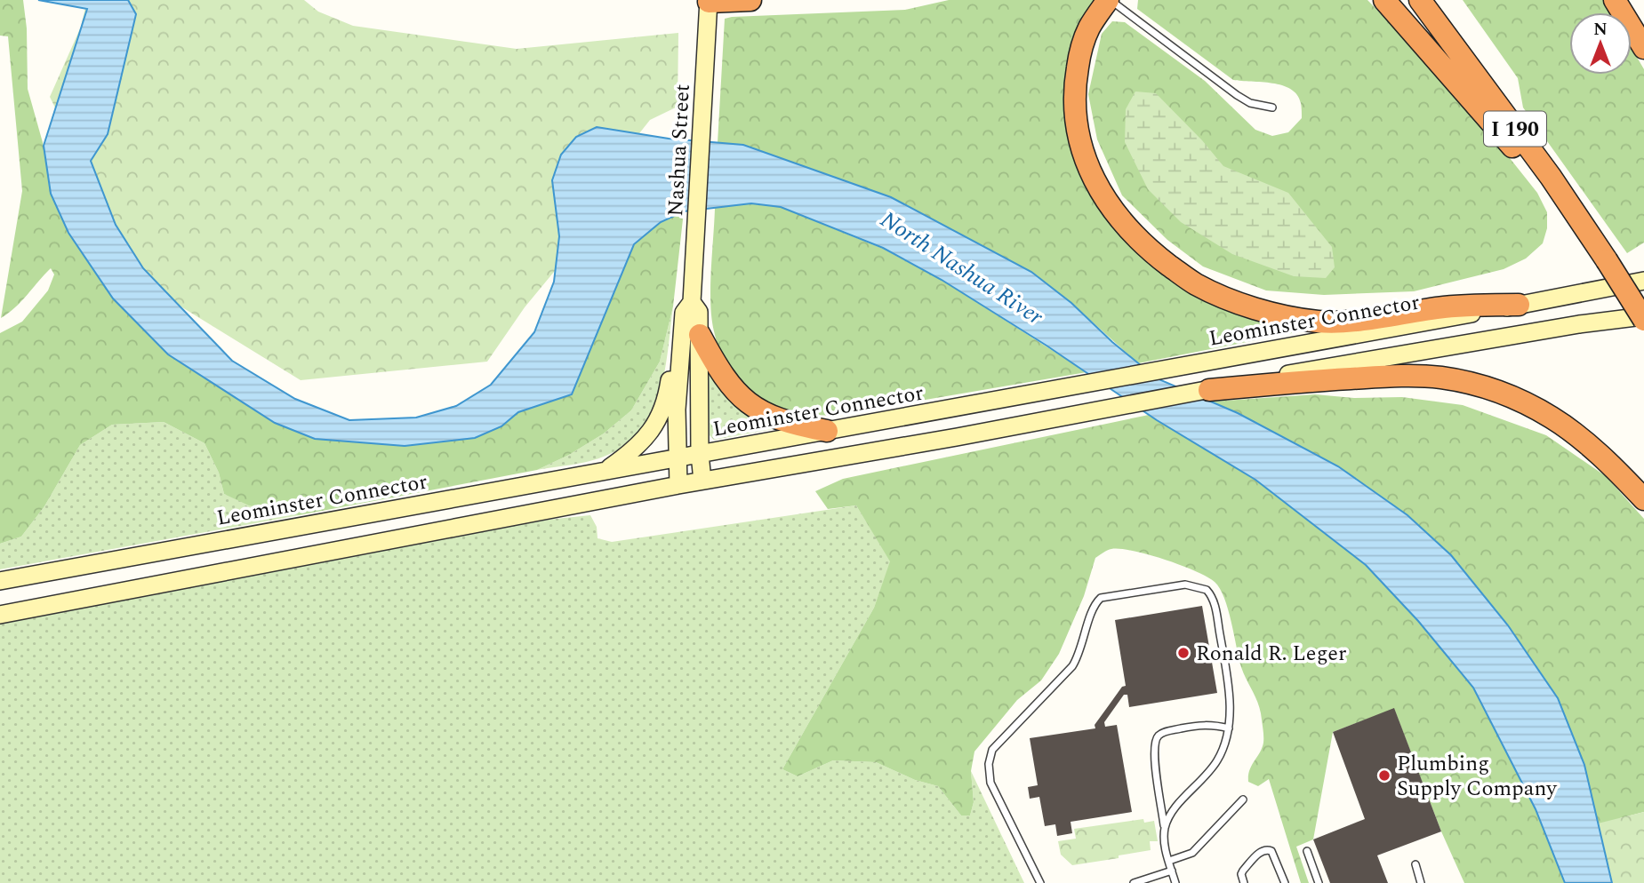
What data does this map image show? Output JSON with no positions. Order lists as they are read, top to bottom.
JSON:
{
  "streets": {
    "highway": ["I 190"],
    "main road": ["Nashua Street", "Leominster Connector"]
  },
  "crossings": [
    ["Nashua Street", "Leominster Connector"]
  ],
  "water": ["North Nashua River"],
  "places": ["Ronald R. Leger", "Plumbing Supply Company"],
  "north": "top"
}
